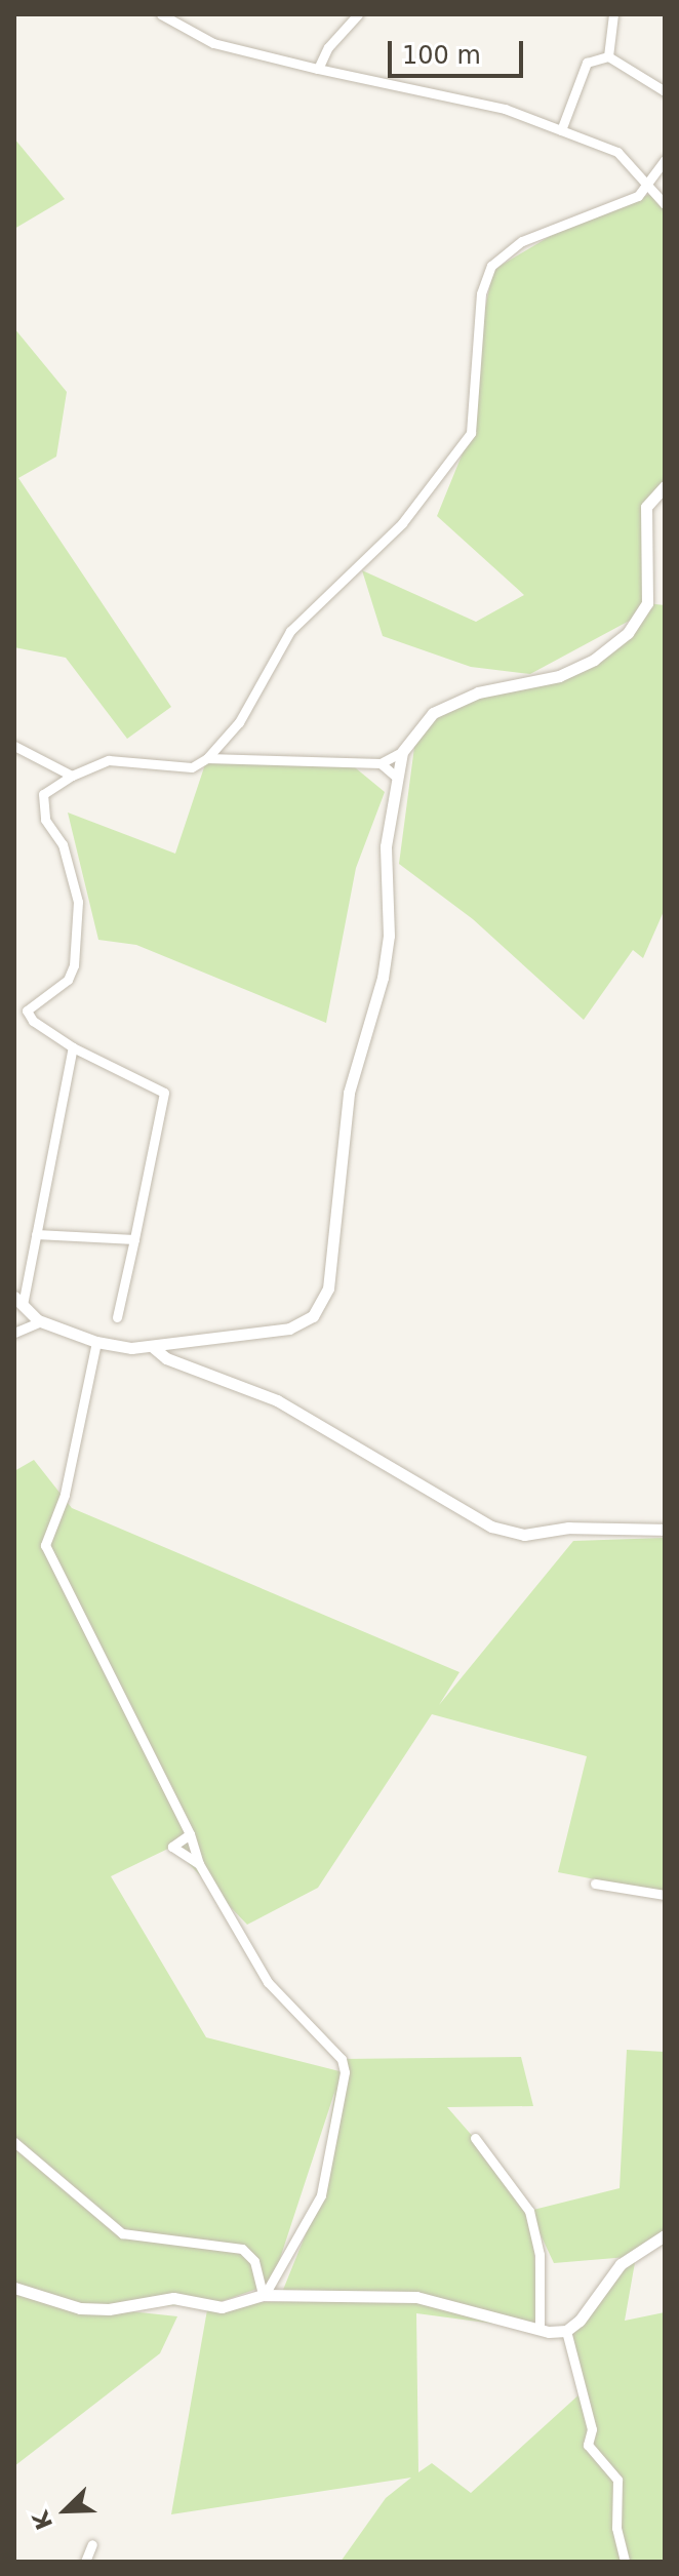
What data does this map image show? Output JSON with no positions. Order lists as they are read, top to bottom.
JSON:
{
  "scale_bar": "100 m",
  "north": "bottom left"
}
